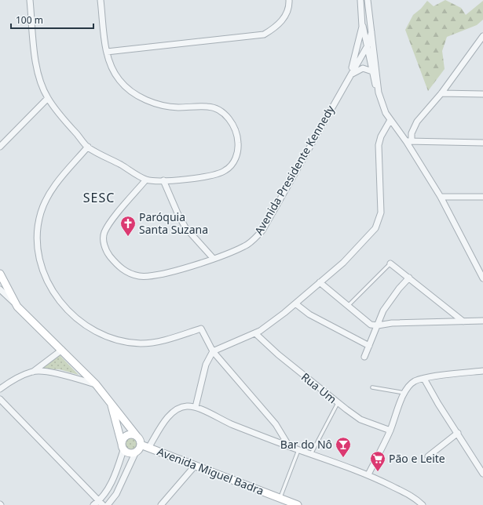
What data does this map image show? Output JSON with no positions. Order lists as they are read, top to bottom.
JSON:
{
  "streets": {
    "main road": ["Avenida Miguel Badra"],
    "street": ["Avenida Presidente Kennedy", "Rua Um"]
  },
  "districts": ["SESC"],
  "places": {
    "church": ["Paróquia Santa Suzana"],
    "bar": ["Bar do Nô"],
    "supermarket": ["Pão e Leite"]
  },
  "scale_bar": "100 m"
}
